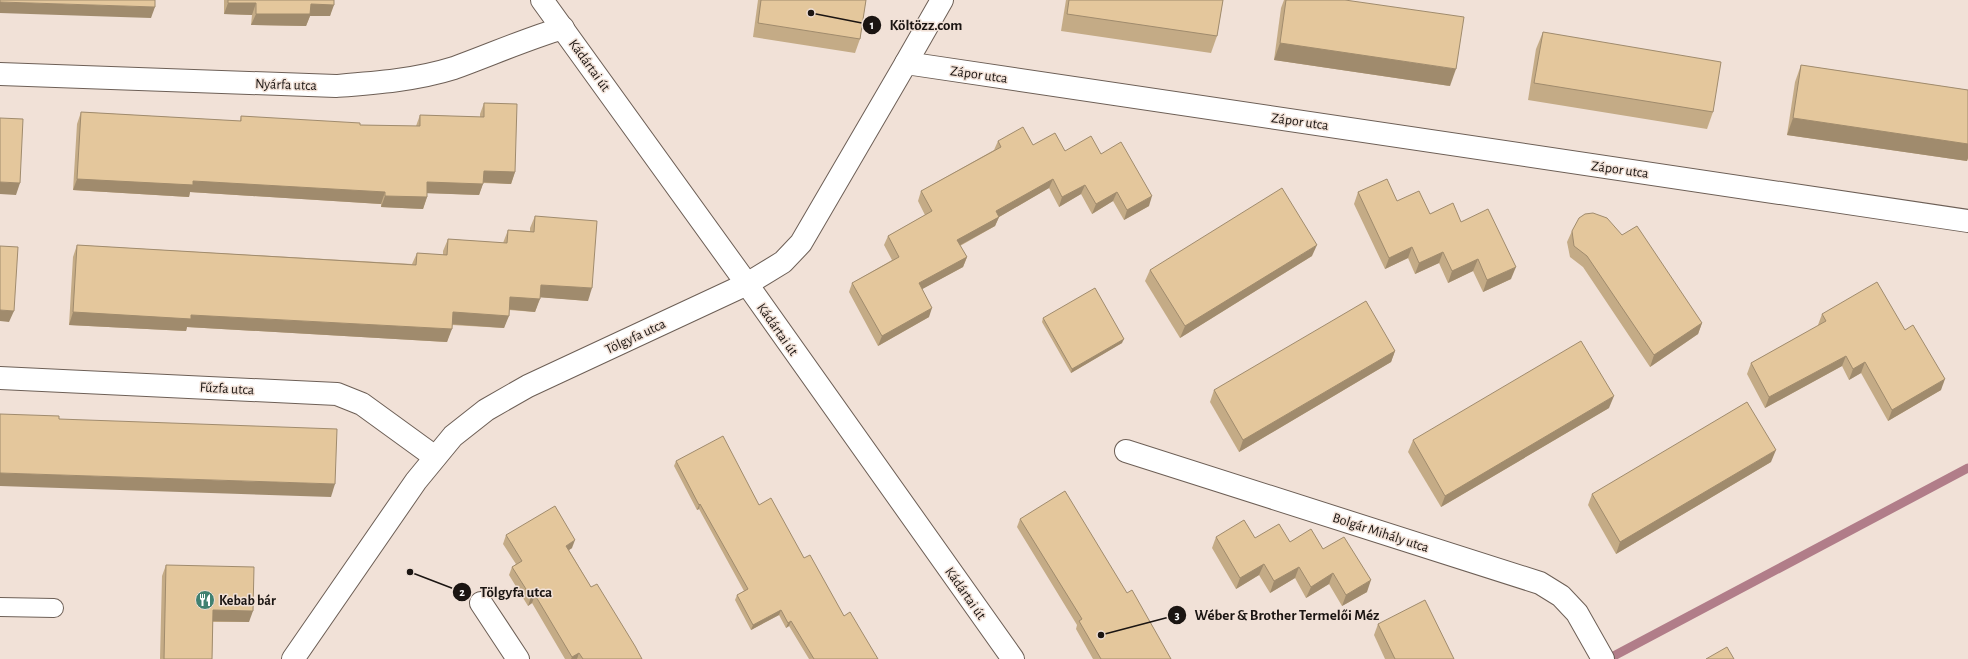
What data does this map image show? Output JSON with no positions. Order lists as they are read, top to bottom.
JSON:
{
  "streets": {
    "street": [
      "Kádártai út",
      "Zápor utca",
      "Nyárfa utca",
      "Tölgyfa utca",
      "Fűzfa utca",
      "Bolgár Mihály utca"
    ]
  },
  "crossings": [
    ["Kádártai út", "Nyárfa utca"],
    ["Kádártai út", "Tölgyfa utca"],
    ["Tölgyfa utca", "Fűzfa utca"]
  ],
  "places": {
    "other": ["Költözz.com", "Tölgyfa utca", "Wéber & Brother Termelői Méz"],
    "restaurant": ["Kebab bár"]
  }
}
